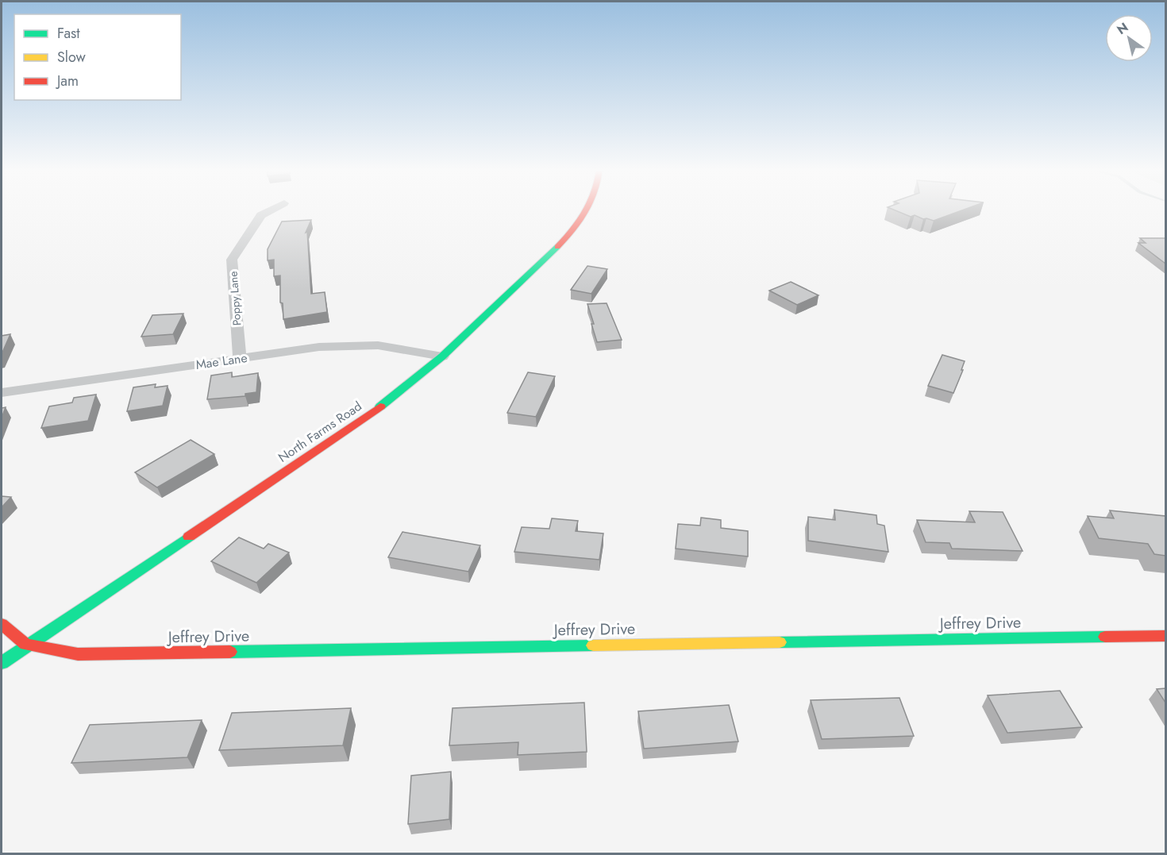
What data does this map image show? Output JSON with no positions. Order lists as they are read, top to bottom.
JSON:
{
  "streets": {
    "main road": ["North Farms Road", "Jeffrey Drive"],
    "street": ["Poppy Lane", "Mae Lane"]
  },
  "crossings": [
    ["Poppy Lane", "Mae Lane"],
    ["Mae Lane", "North Farms Road"],
    ["North Farms Road", "Jeffrey Drive"]
  ],
  "legend": ["Fast", "Slow", "Jam"],
  "north": "top left"
}
